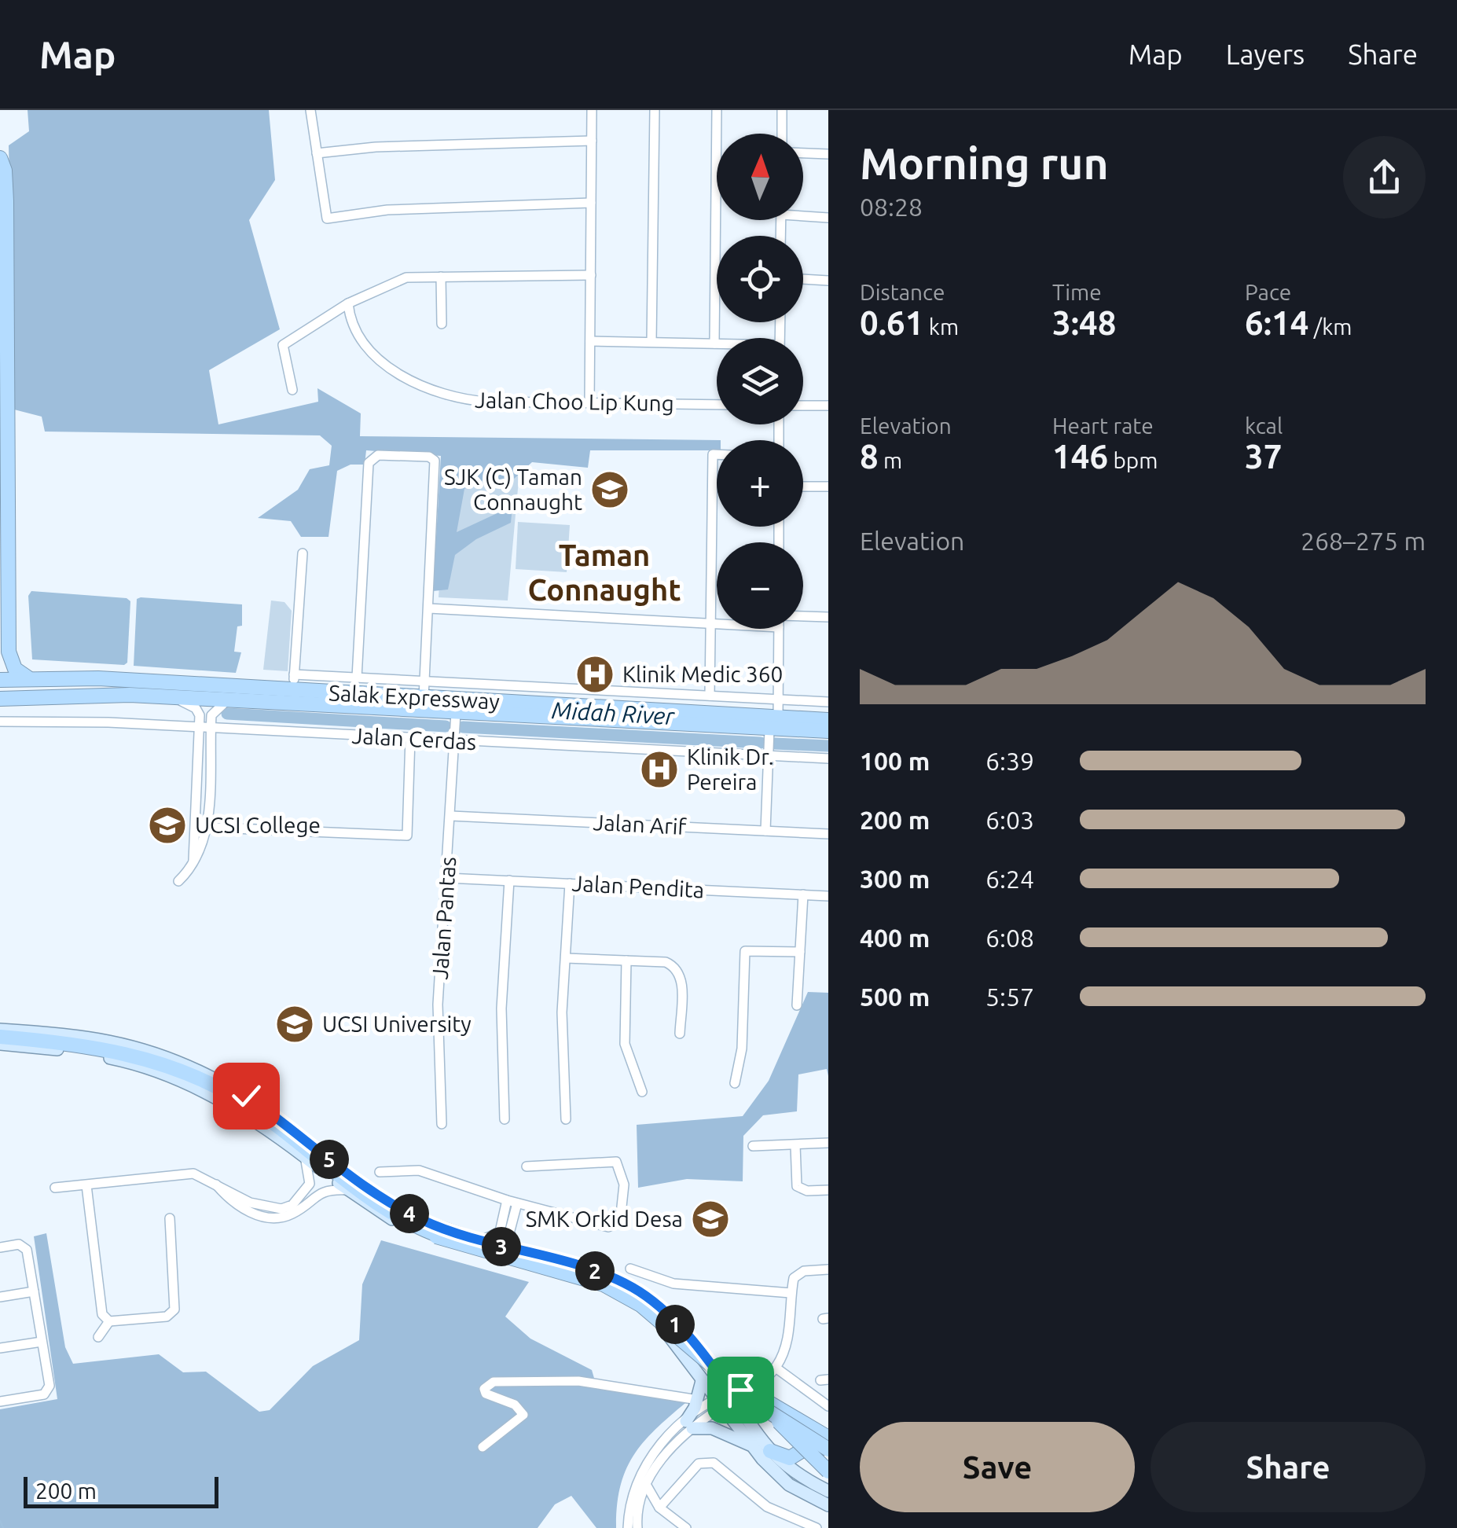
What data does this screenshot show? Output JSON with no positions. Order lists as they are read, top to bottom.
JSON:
{
  "streets": {
    "highway": ["Salak Expressway"],
    "street": [
      "Jalan Choo Lip Kung",
      "Jalan Cerdas",
      "Jalan Arif",
      "Jalan Pendita",
      "Jalan Pantas"
    ]
  },
  "crossings": [
    ["Salak Expressway", "Jalan Pantas"],
    ["Jalan Cerdas", "Jalan Pantas"],
    ["Jalan Arif", "Jalan Pantas"],
    ["Jalan Pendita", "Jalan Pantas"]
  ],
  "districts": ["Taman Connaught"],
  "water": ["Midah River"],
  "places": {
    "school or university": [
      "SJK (C) Taman Connaught",
      "UCSI College",
      "UCSI University",
      "SMK Orkid Desa"
    ],
    "hospital": ["Klinik Medic 360", "Klinik Dr. Pereira"]
  },
  "scale_bar": "200 m",
  "north": "top",
  "page": {
    "header": "Map",
    "nav": ["Map", "Layers", "Share"],
    "heading": ["Morning run", "08:28"],
    "map_buttons": ["+", "−"],
    "stats": [
      ["Distance", "0.61 km"],
      ["Time", "3:48"],
      ["Pace", "6:14 /km"],
      ["Elevation", "8 m"],
      ["Heart rate", "146 bpm"],
      ["kcal", "37"]
    ],
    "chart": ["Elevation", "268–275 m"],
    "list": [
      {
        "name": "100 m",
        "note": "6:39"
      },
      {
        "name": "200 m",
        "note": "6:03"
      },
      {
        "name": "300 m",
        "note": "6:24"
      },
      {
        "name": "400 m",
        "note": "6:08"
      },
      {
        "name": "500 m",
        "note": "5:57"
      }
    ],
    "pins": [
      "5",
      "4",
      "3",
      "2",
      "1"
    ],
    "buttons": ["Save", "Share"],
    "scale": "200 m"
  }
}
